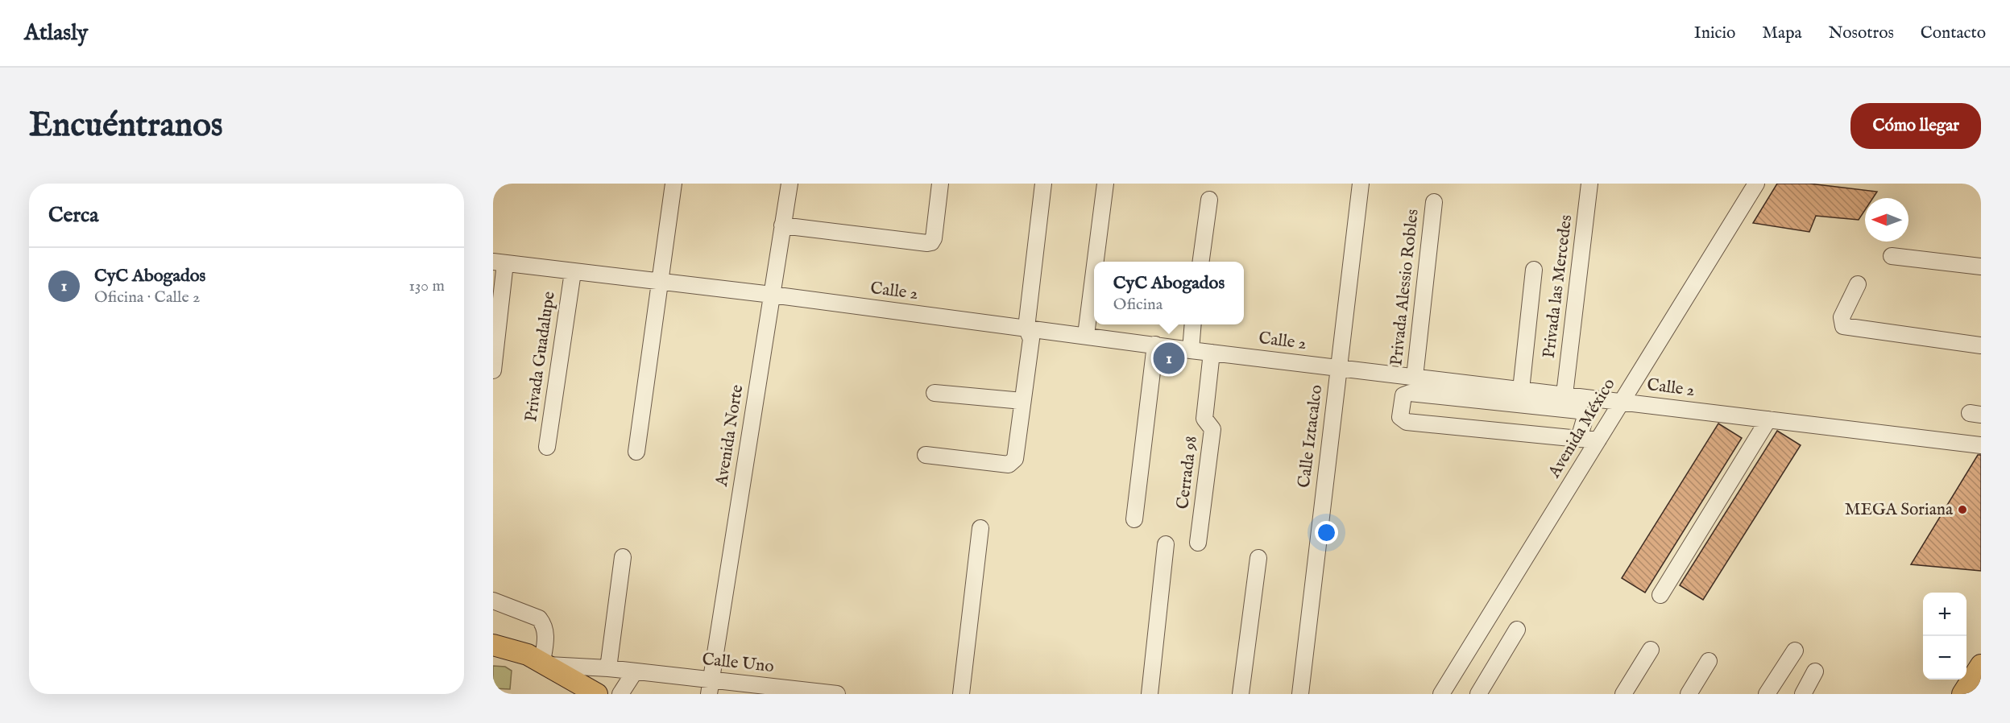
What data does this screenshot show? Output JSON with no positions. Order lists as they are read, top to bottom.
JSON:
{
  "streets": {
    "street": [
      "Privada las Mercedes",
      "Privada Alessio Robles",
      "Calle 2",
      "Privada Guadalupe",
      "Avenida México",
      "Avenida Norte",
      "Calle Iztacalco",
      "Cerrada 98",
      "Calle Uno"
    ]
  },
  "crossings": [
    ["Privada las Mercedes", "Calle 2"],
    ["Privada Alessio Robles", "Calle 2"],
    ["Calle 2", "Privada Guadalupe"],
    ["Calle 2", "Avenida México"],
    ["Calle 2", "Avenida Norte"],
    ["Calle 2", "Calle Iztacalco"],
    ["Calle 2", "Cerrada 98"],
    ["Avenida Norte", "Calle Uno"]
  ],
  "places": ["MEGA Soriana"],
  "north": "left",
  "page": {
    "header": "Atlasly",
    "nav": [
      "Inicio",
      "Mapa",
      "Nosotros",
      "Contacto"
    ],
    "buttons": "Cómo llegar",
    "title": "Encuéntranos",
    "heading": "Cerca",
    "list": [
      {
        "mark": "1",
        "name": "CyC Abogados",
        "note": "Oficina · Calle 2",
        "value": "130 m"
      }
    ],
    "popup": ["CyC Abogados", "Oficina"],
    "pins": "1",
    "map_buttons": ["+", "−"]
  }
}
